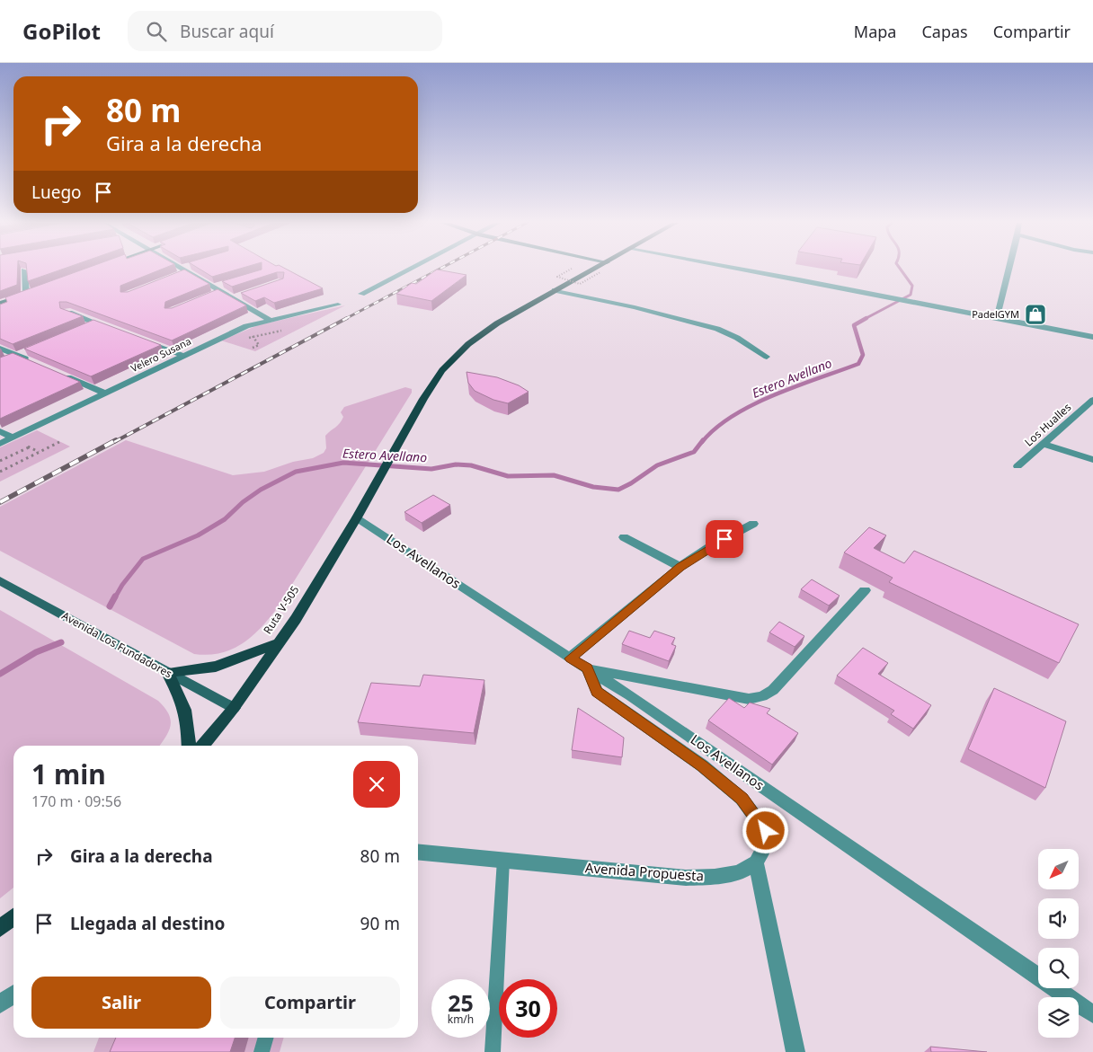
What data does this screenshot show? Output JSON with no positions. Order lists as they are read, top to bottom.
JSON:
{
  "streets": {
    "main road": ["Ruta V-505"],
    "street": [
      "Velero Susana",
      "Los Hualles",
      "Los Avellanos",
      "Avenida Los Fundadores",
      "Avenida Propuesta"
    ]
  },
  "crossings": [
    ["Los Avellanos", "Ruta V-505"],
    ["Ruta V-505", "Avenida Los Fundadores"]
  ],
  "water": ["Estero Avellano"],
  "places": {
    "shop": ["PadelGYM"]
  },
  "north": "bottom left",
  "page": {
    "header": "GoPilot",
    "search": "Buscar aquí",
    "nav": ["Mapa", "Capas", "Compartir"],
    "turn": ["80 m", "Gira a la derecha"],
    "then": "Luego",
    "heading": ["1 min", "170 m · 09:56"],
    "list": [
      {
        "name": "Gira a la derecha",
        "value": "80 m"
      },
      {
        "name": "Llegada al destino",
        "value": "90 m"
      }
    ],
    "buttons": ["Salir", "Compartir"],
    "speed": "25 km/h",
    "limit": "30"
  }
}
